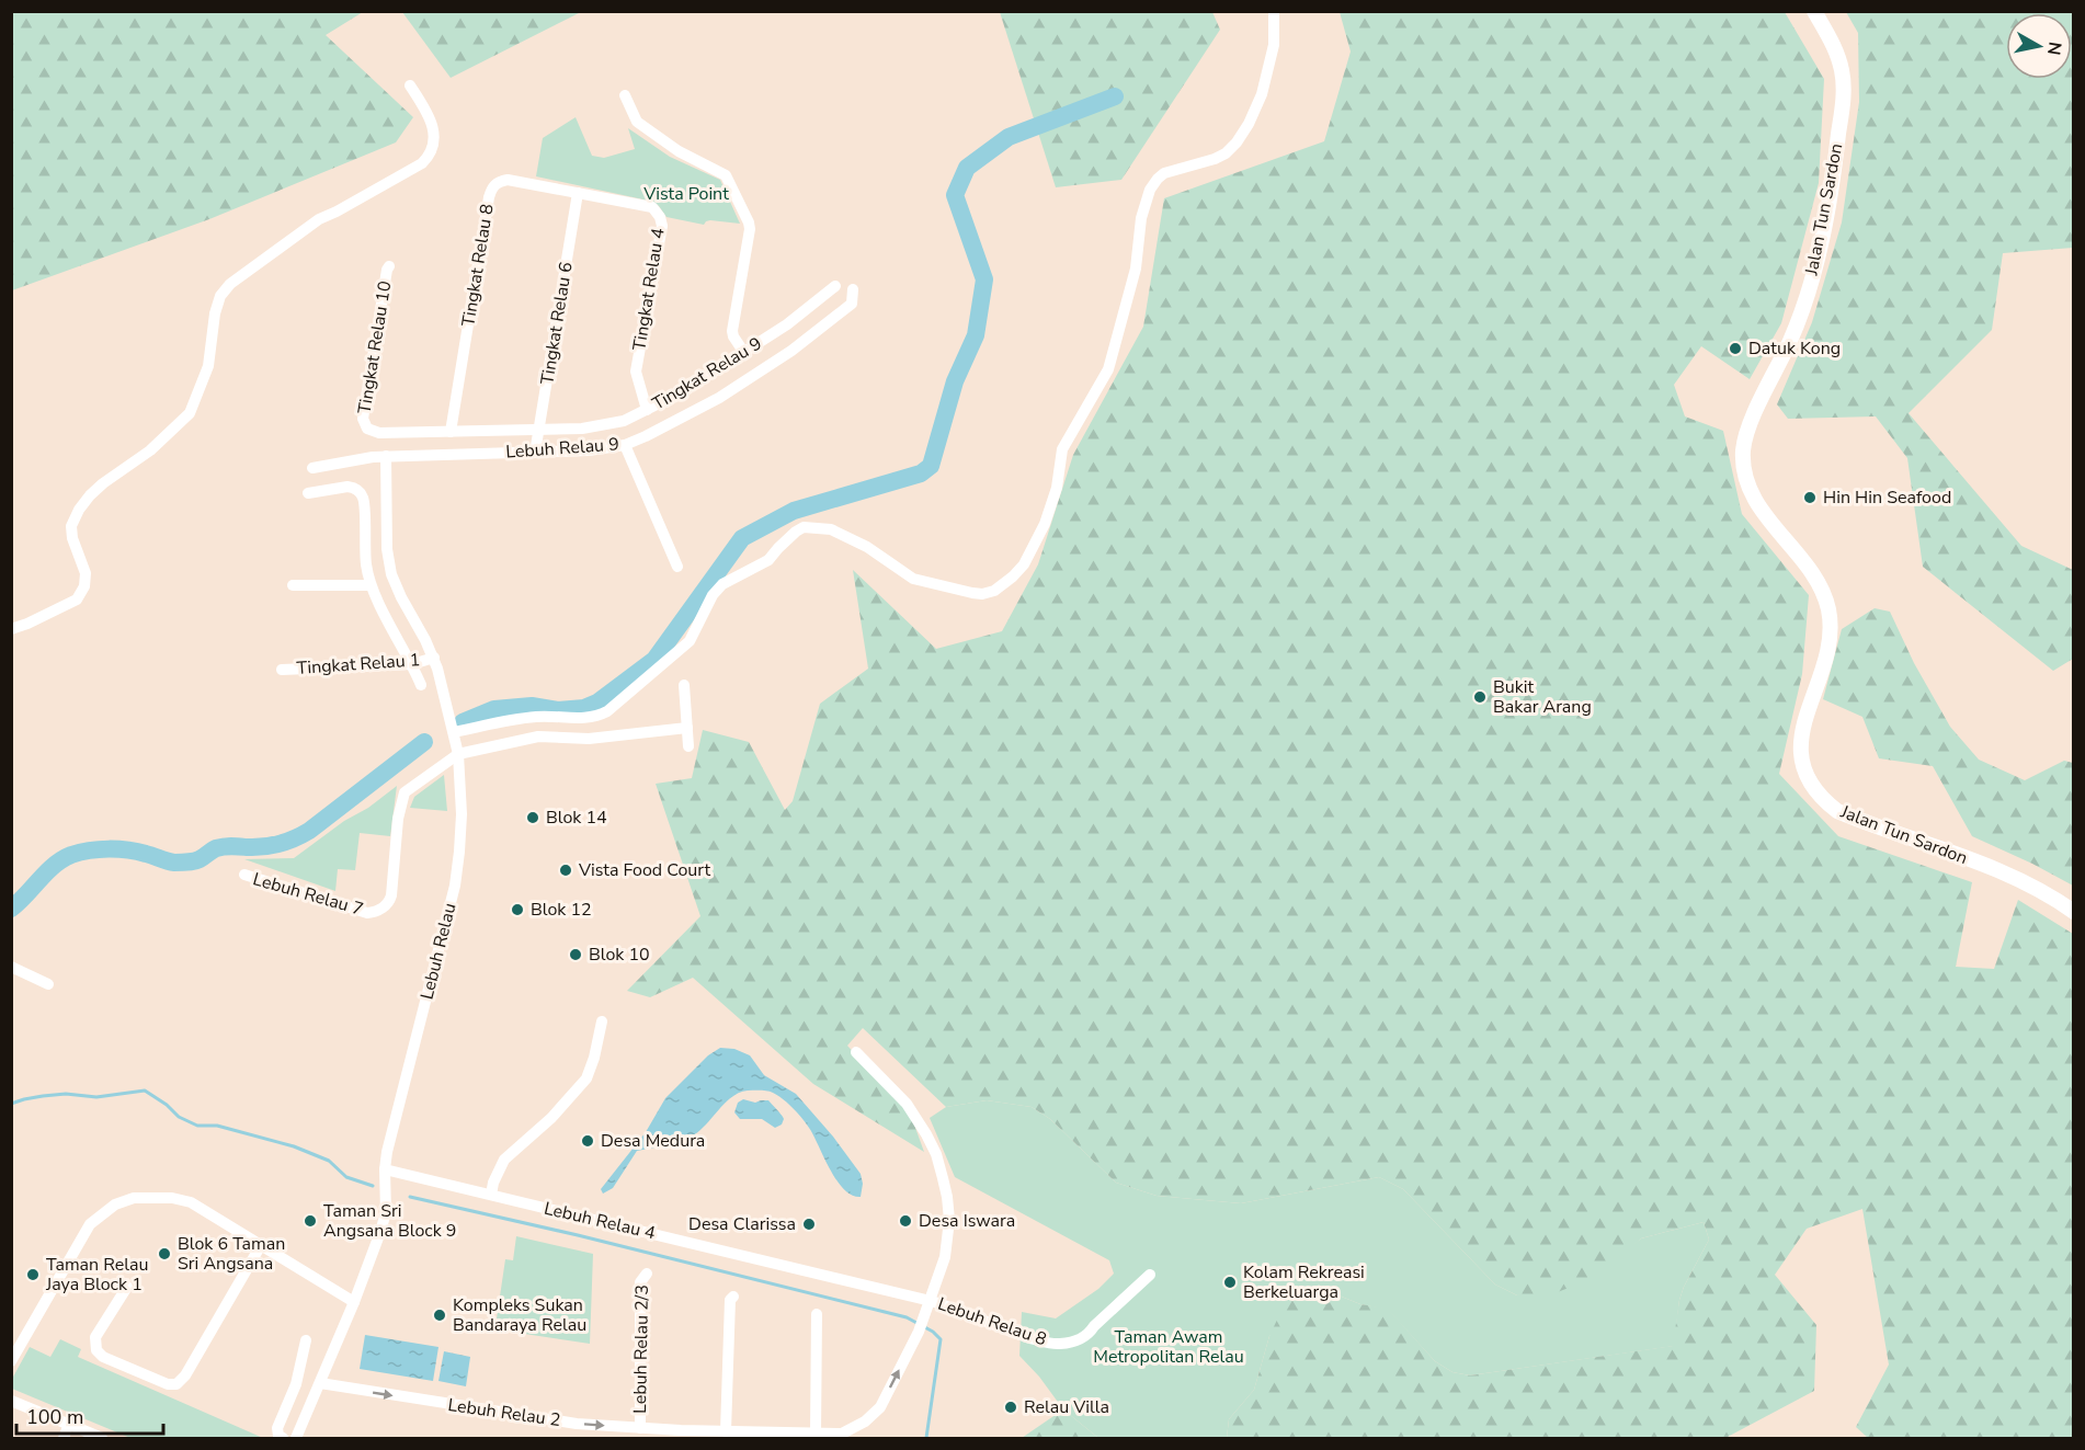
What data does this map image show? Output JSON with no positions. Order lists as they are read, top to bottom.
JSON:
{
  "streets": {
    "main road": ["Jalan Tun Sardon"],
    "street": [
      "Tingkat Relau 8",
      "Tingkat Relau 4",
      "Tingkat Relau 6",
      "Tingkat Relau 10",
      "Tingkat Relau 9",
      "Lebuh Relau 9",
      "Tingkat Relau 1",
      "Lebuh Relau 7",
      "Lebuh Relau",
      "Lebuh Relau 4",
      "Lebuh Relau 8",
      "Lebuh Relau 2/3",
      "Lebuh Relau 2"
    ]
  },
  "crossings": [
    ["Tingkat Relau 8", "Tingkat Relau 4"],
    ["Tingkat Relau 8", "Tingkat Relau 6"],
    ["Tingkat Relau 8", "Tingkat Relau 9"],
    ["Tingkat Relau 4", "Tingkat Relau 6"],
    ["Tingkat Relau 4", "Tingkat Relau 9"],
    ["Tingkat Relau 6", "Tingkat Relau 9"],
    ["Tingkat Relau 6", "Lebuh Relau 9"],
    ["Tingkat Relau 10", "Tingkat Relau 9"],
    ["Lebuh Relau 9", "Lebuh Relau"],
    ["Tingkat Relau 1", "Lebuh Relau"],
    ["Lebuh Relau 7", "Lebuh Relau"],
    ["Lebuh Relau", "Lebuh Relau 4"],
    ["Lebuh Relau", "Lebuh Relau 2"],
    ["Lebuh Relau 4", "Lebuh Relau 8"],
    ["Lebuh Relau 4", "Lebuh Relau 2"],
    ["Lebuh Relau 8", "Lebuh Relau 2"],
    ["Lebuh Relau 2/3", "Lebuh Relau 2"]
  ],
  "one_way": ["Lebuh Relau 2"],
  "parks": ["Vista Point", "Taman Awam Metropolitan Relau"],
  "places": [
    "Datuk Kong",
    "Hin Hin Seafood",
    "Bukit Bakar Arang",
    "Blok 14",
    "Vista Food Court",
    "Blok 12",
    "Blok 10",
    "Desa Medura",
    "Taman Sri Angsana Block 9",
    "Desa Iswara",
    "Desa Clarissa",
    "Blok 6 Taman Sri Angsana",
    "Taman Relau Jaya Block 1",
    "Kolam Rekreasi Berkeluarga",
    "Kompleks Sukan Bandaraya Relau",
    "Relau Villa"
  ],
  "scale_bar": "100 m",
  "north": "right"
}
